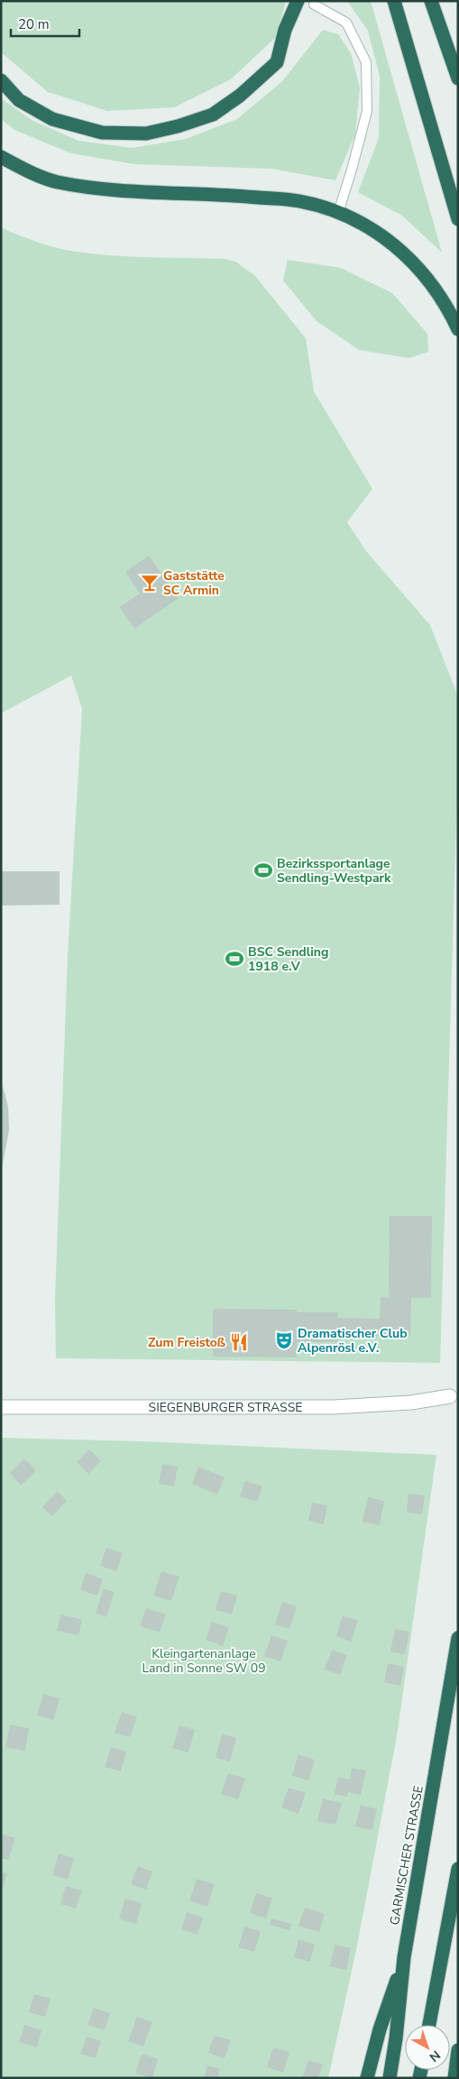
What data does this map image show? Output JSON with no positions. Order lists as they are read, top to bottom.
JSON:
{
  "streets": {
    "highway": ["GARMISCHER STRASSE"],
    "street": ["SIEGENBURGER STRASSE"]
  },
  "parks": ["Kleingartenanlage Land in Sonne SW 09"],
  "places": {
    "bar": ["Gaststätte SC Armin"],
    "sports": ["Bezirkssportanlage Sendling-Westpark", "BSC Sendling 1918 e.V"],
    "theatre": ["Dramatischer Club Alpenrösl e.V."],
    "restaurant": ["Zum Freistoß"]
  },
  "scale_bar": "20 m",
  "north": "bottom right"
}
